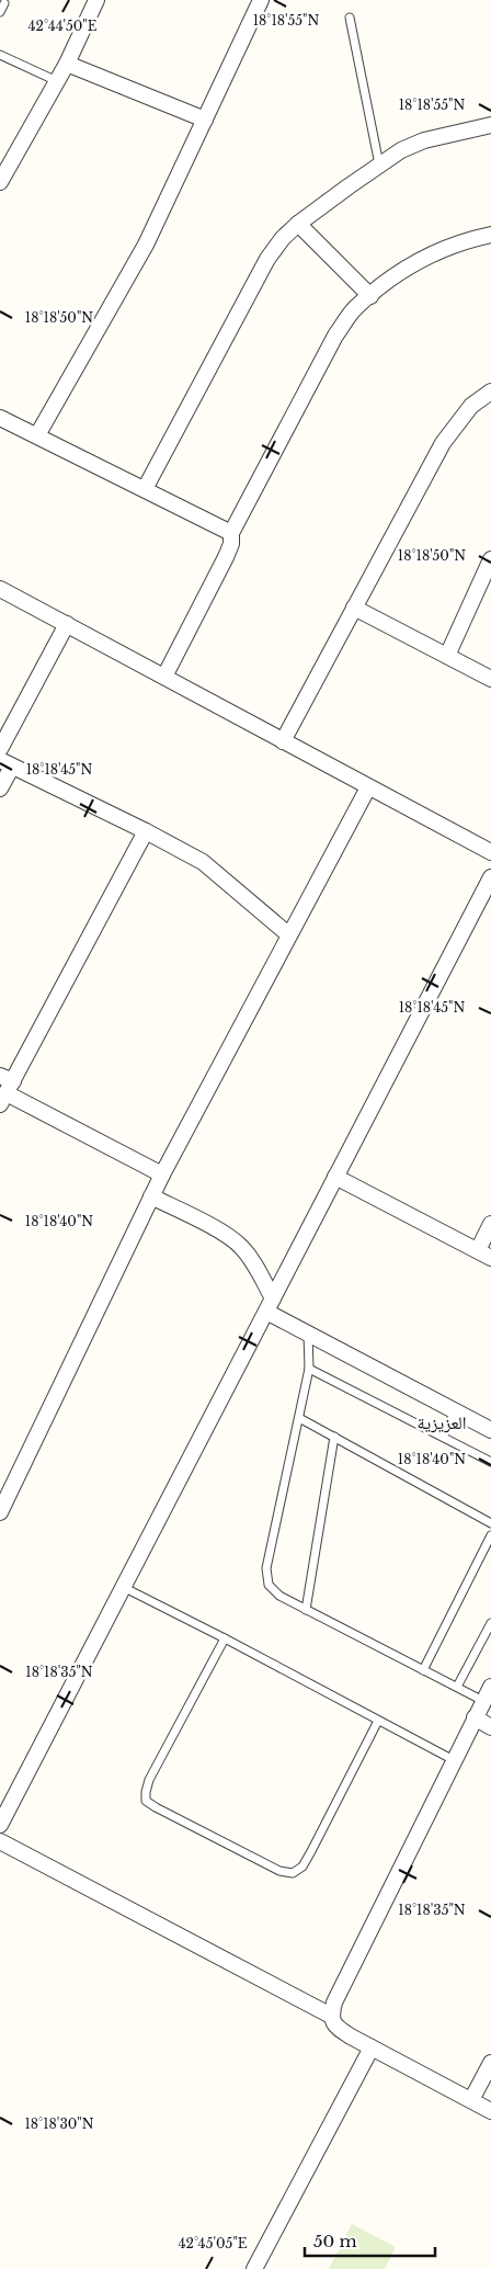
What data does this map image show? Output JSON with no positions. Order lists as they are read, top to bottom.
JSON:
{
  "districts": ["العزيزية"],
  "scale_bar": "50 m",
  "coordinates": [
    "18°18'55\"N",
    "42°44'50\"E",
    "18°18'50\"N",
    "18°18'45\"N",
    "18°18'40\"N",
    "18°18'35\"N",
    "18°18'30\"N",
    "42°45'05\"E"
  ]
}
